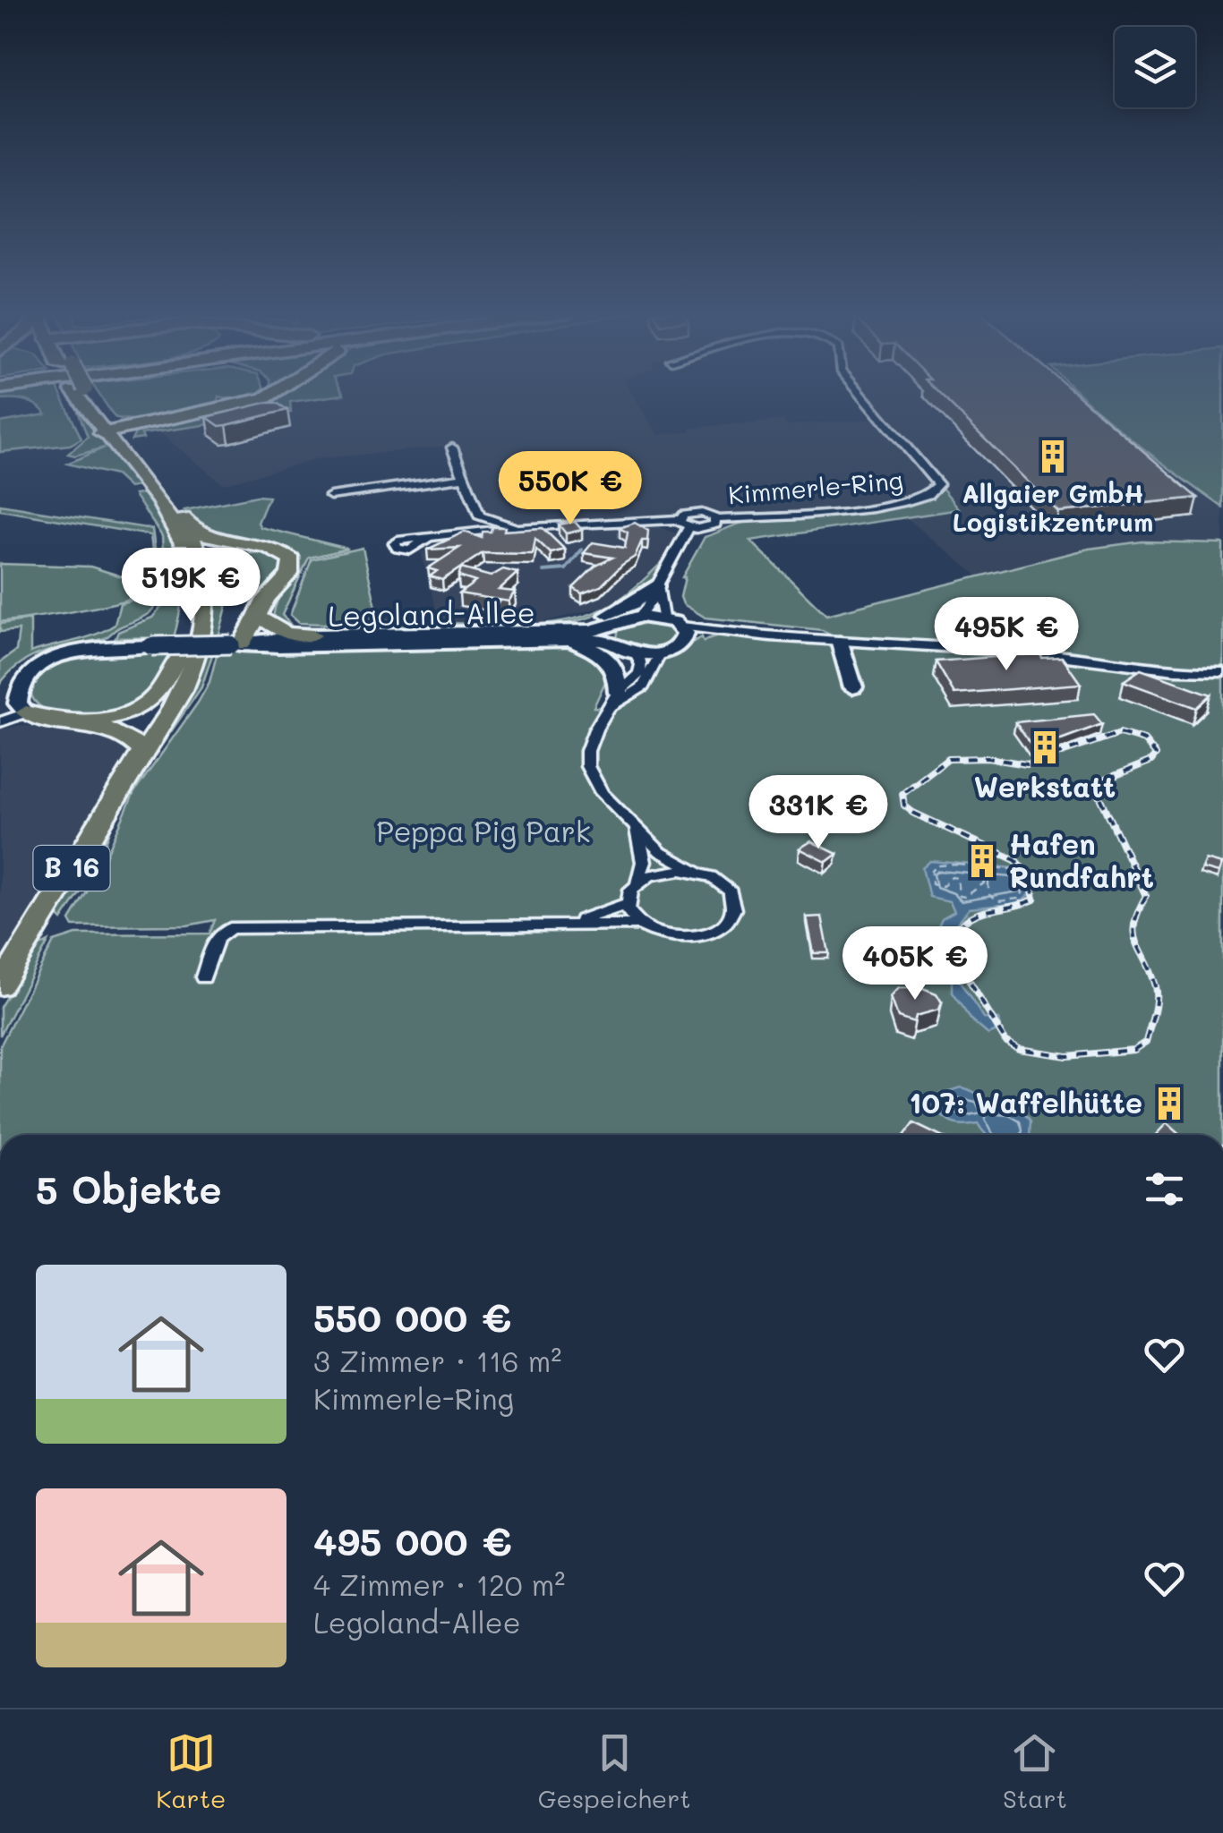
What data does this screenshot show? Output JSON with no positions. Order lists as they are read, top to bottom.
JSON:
{
  "streets": {
    "main road": ["B 16"],
    "street": ["Kimmerle-Ring", "Legoland-Allee"]
  },
  "crossings": [
    ["Kimmerle-Ring", "Legoland-Allee"]
  ],
  "parks": ["Peppa Pig Park"],
  "places": {
    "building": [
      "Allgaier GmbH Logistikzentrum",
      "Werkstatt",
      "Hafen Rundfahrt",
      "107: Waffelhütte"
    ]
  },
  "page": {
    "price": [
      "550K €",
      "519K €",
      "495K €",
      "331K €",
      "405K €"
    ],
    "heading": "5 Objekte",
    "list": [
      {
        "name": "550 000 €",
        "note": "3 Zimmer · 116 m² · Kimmerle-Ring"
      },
      {
        "name": "495 000 €",
        "note": "4 Zimmer · 120 m² · Legoland-Allee"
      }
    ],
    "tabs": ["Karte", "Gespeichert", "Start"]
  }
}
